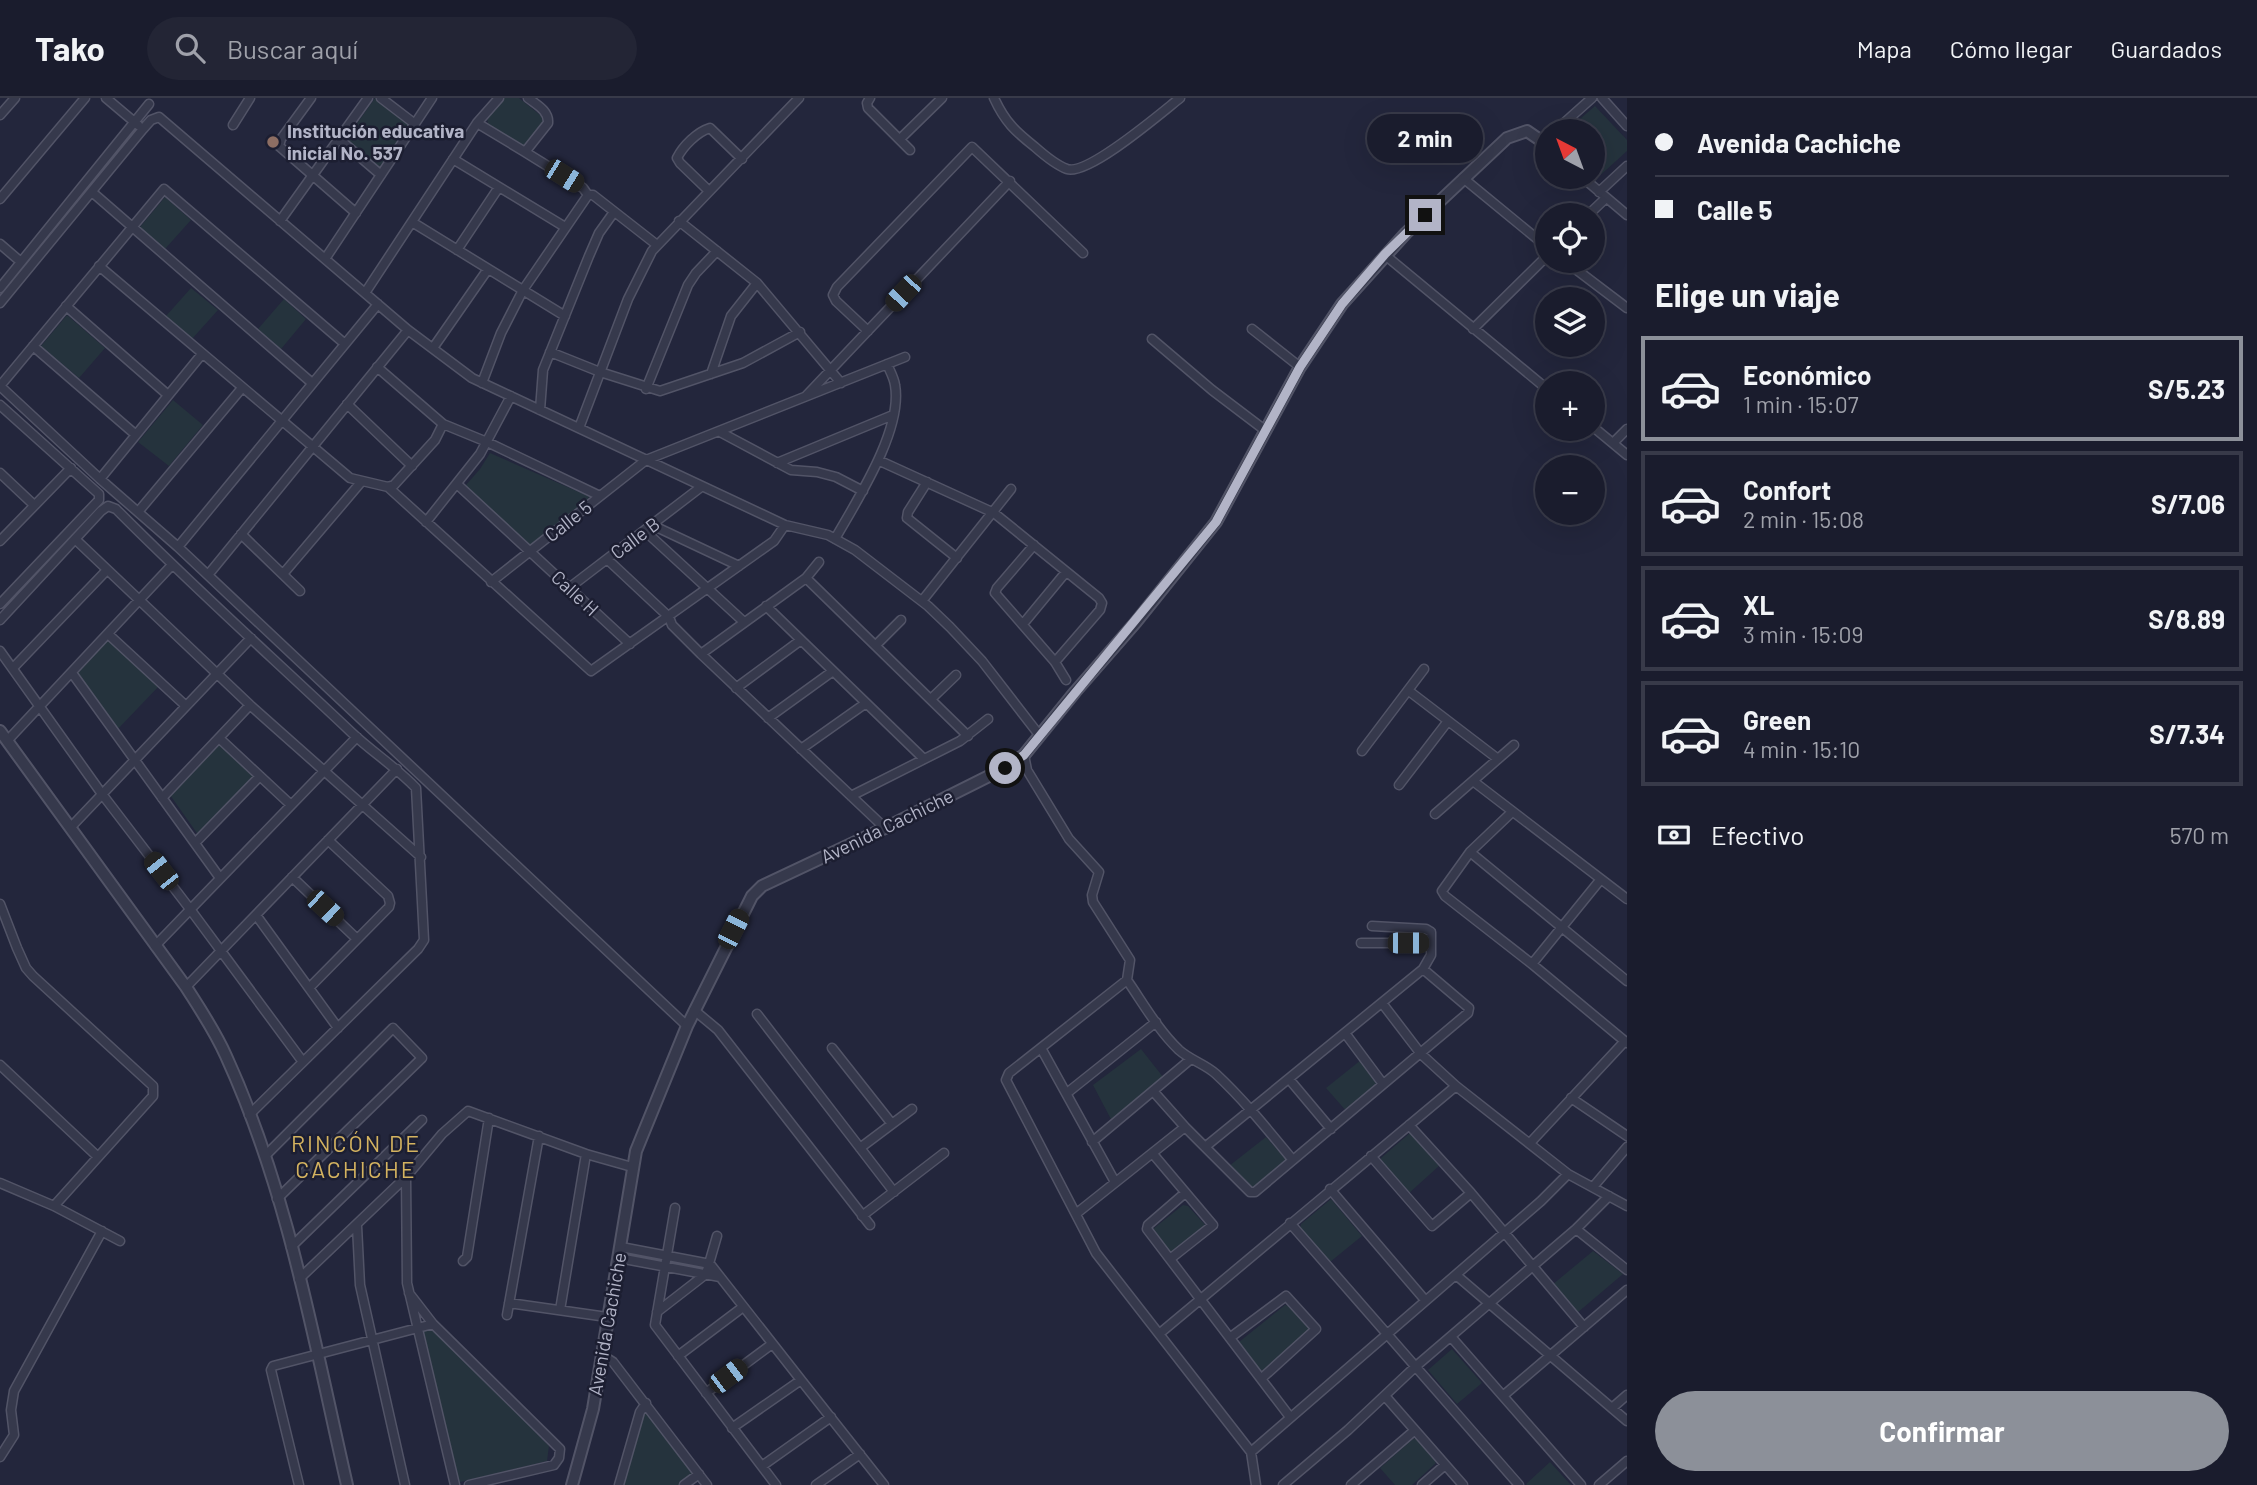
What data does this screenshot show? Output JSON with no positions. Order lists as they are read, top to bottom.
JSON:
{
  "streets": {
    "street": [
      "Calle 5",
      "Calle B",
      "Calle H",
      "Avenida Cachiche"
    ]
  },
  "crossings": [
    ["Calle 5", "Calle H"],
    ["Calle B", "Calle H"]
  ],
  "districts": ["RINCÓN DE CACHICHE"],
  "places": ["Institución educativa inicial No. 537"],
  "north": "top left",
  "page": {
    "header": "Tako",
    "search": "Buscar aquí",
    "nav": ["Mapa", "Cómo llegar", "Guardados"],
    "banner": ["Avenida Cachiche", "Calle 5"],
    "bubble": "2 min",
    "map_buttons": ["+", "−"],
    "heading": "Elige un viaje",
    "list": [
      {
        "name": "Económico",
        "note": "1 min · 15:07",
        "value": "S/5.23"
      },
      {
        "name": "Confort",
        "note": "2 min · 15:08",
        "value": "S/7.06"
      },
      {
        "name": "XL",
        "note": "3 min · 15:09",
        "value": "S/8.89"
      },
      {
        "name": "Green",
        "note": "4 min · 15:10",
        "value": "S/7.34"
      }
    ],
    "pay": ["Efectivo", "570 m"],
    "buttons": "Confirmar"
  }
}
